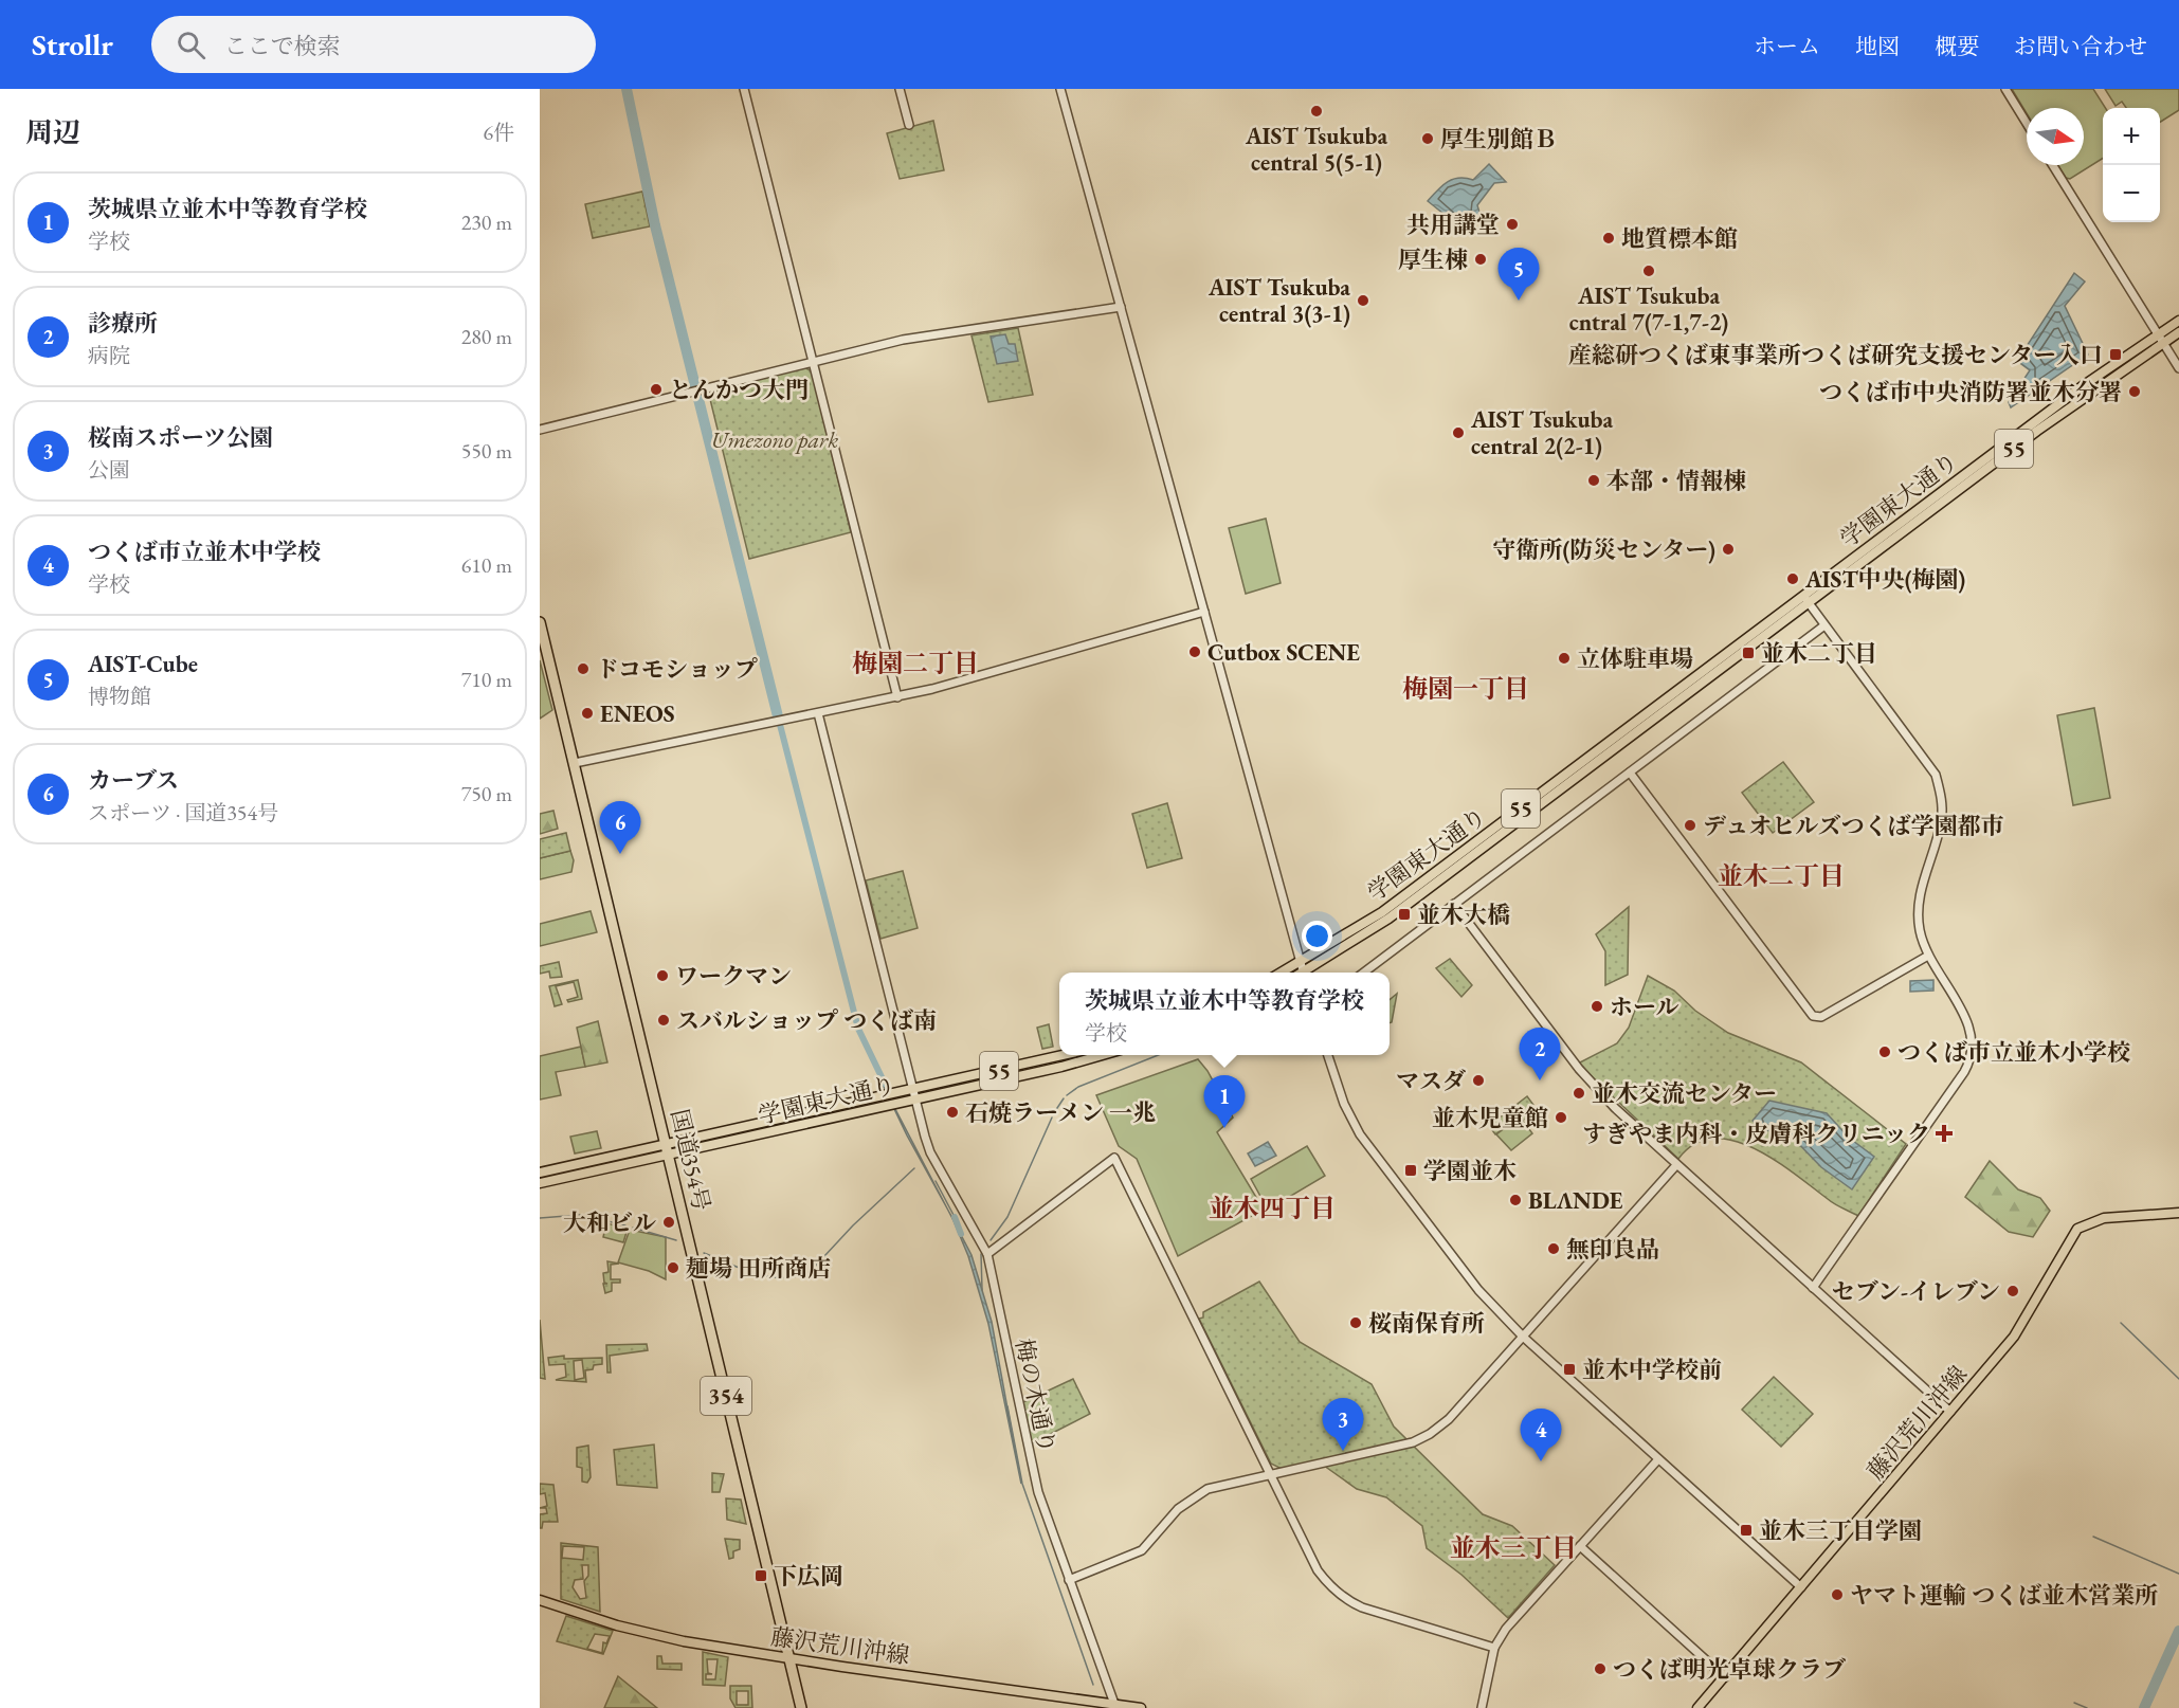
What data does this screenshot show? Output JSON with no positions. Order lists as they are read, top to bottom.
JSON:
{
  "streets": {
    "highway": ["国道354号", "354"],
    "main road": ["55", "学園東大通り", "藤沢荒川沖線"],
    "street": ["梅の木通り"]
  },
  "crossings": [
    ["学園東大通り", "国道354号"],
    ["学園東大通り", "梅の木通り"],
    ["国道354号", "藤沢荒川沖線"],
    ["梅の木通り", "藤沢荒川沖線"]
  ],
  "districts": [
    "梅園二丁目",
    "梅園一丁目",
    "並木二丁目",
    "並木四丁目",
    "並木三丁目"
  ],
  "parks": ["Umezono park"],
  "places": {
    "other": [
      "AIST Tsukuba central 5(5-1)",
      "厚生別館Ｂ",
      "共用講堂",
      "地質標本館",
      "厚生棟",
      "AIST Tsukuba cntral 7(7-1,7-2)",
      "AIST Tsukuba central 3(3-1)",
      "とんかつ大門",
      "つくば市中央消防署並木分署",
      "AIST Tsukuba central 2(2-1)",
      "本部・情報棟",
      "守衛所(防災センター)",
      "AIST中央(梅園)",
      "Cutbox SCENE",
      "立体駐車場",
      "ドコモショップ",
      "ENEOS",
      "デュオヒルズつくば学園都市",
      "ワークマン",
      "ホール",
      "スバルショップ つくば南",
      "つくば市立並木小学校",
      "マスダ",
      "並木交流センター",
      "石焼ラーメン 一兆",
      "並木児童館",
      "BLΛNDE",
      "大和ビル",
      "無印良品",
      "麺場 田所商店",
      "セブン-イレブン",
      "桜南保育所",
      "ヤマト運輸 つくば並木営業所",
      "つくば明光卓球クラブ"
    ],
    "transit": [
      "産総研つくば東事業所つくば研究支援センター入口",
      "並木二丁目",
      "並木大橋",
      "学園並木",
      "並木中学校前",
      "並木三丁目学園",
      "下広岡"
    ],
    "health": ["すぎやま内科・皮膚科クリニック"]
  },
  "north": "right",
  "page": {
    "header": "Strollr",
    "search": "ここで検索",
    "nav": [
      "ホーム",
      "地図",
      "概要",
      "お問い合わせ"
    ],
    "heading": ["周辺", "6件"],
    "map_buttons": ["+", "−"],
    "list": [
      {
        "mark": "1",
        "name": "茨城県立並木中等教育学校",
        "note": "学校",
        "value": "230 m"
      },
      {
        "mark": "2",
        "name": "診療所",
        "note": "病院",
        "value": "280 m"
      },
      {
        "mark": "3",
        "name": "桜南スポーツ公園",
        "note": "公園",
        "value": "550 m"
      },
      {
        "mark": "4",
        "name": "つくば市立並木中学校",
        "note": "学校",
        "value": "610 m"
      },
      {
        "mark": "5",
        "name": "AIST-Cube",
        "note": "博物館",
        "value": "710 m"
      },
      {
        "mark": "6",
        "name": "カーブス",
        "note": "スポーツ · 国道354号",
        "value": "750 m"
      }
    ],
    "pins": [
      "5",
      "6",
      "2",
      "1",
      "3",
      "4"
    ],
    "popup": ["茨城県立並木中等教育学校", "学校"]
  }
}
